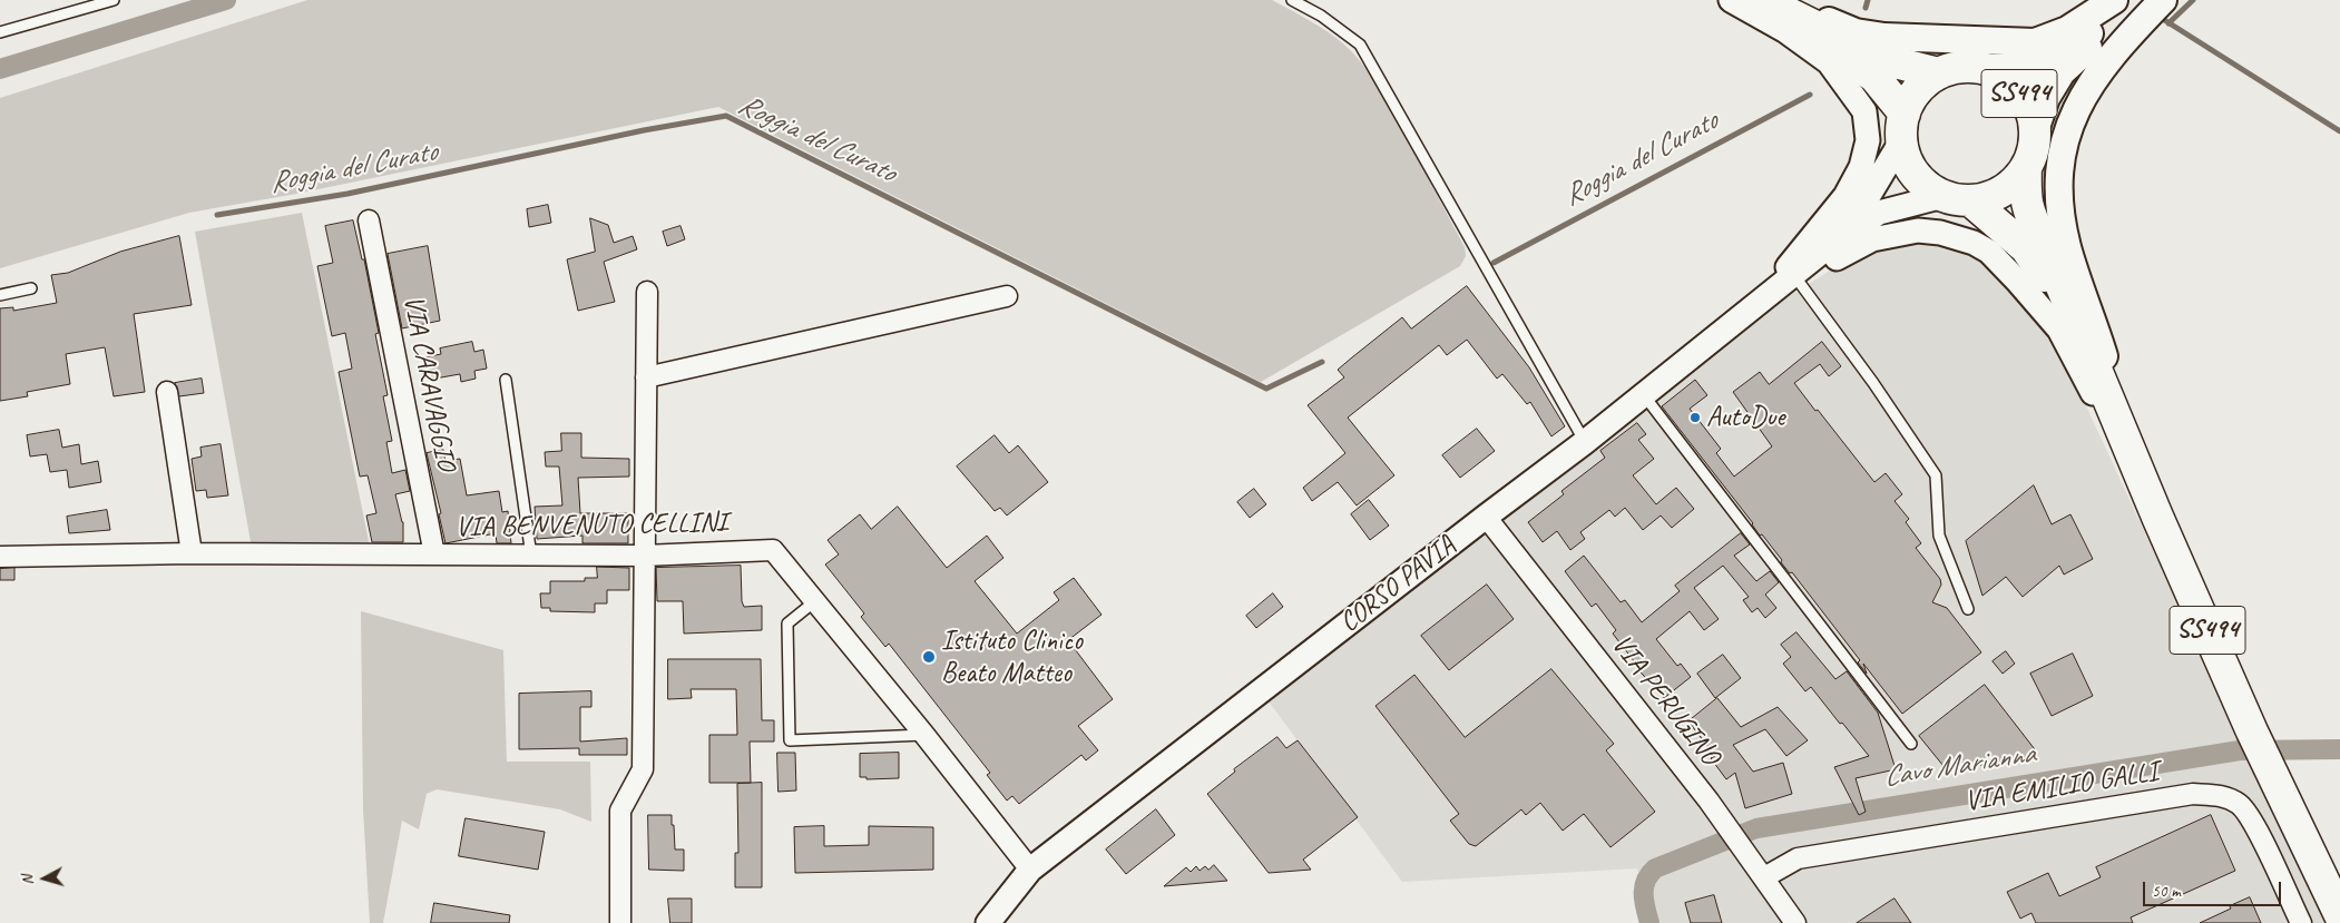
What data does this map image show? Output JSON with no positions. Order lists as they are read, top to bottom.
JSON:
{
  "streets": {
    "main road": ["SS494"],
    "street": [
      "VIA CARAVAGGIO",
      "VIA BENVENUTO CELLINI",
      "CORSO PAVIA",
      "VIA PERUGINO",
      "VIA EMILIO GALLI"
    ]
  },
  "crossings": [
    ["VIA CARAVAGGIO", "VIA BENVENUTO CELLINI"],
    ["VIA BENVENUTO CELLINI", "CORSO PAVIA"],
    ["CORSO PAVIA", "VIA PERUGINO"],
    ["VIA PERUGINO", "VIA EMILIO GALLI"]
  ],
  "water": ["Roggia del Curato", "Cavo Marianna"],
  "places": ["AutoDue", "Istituto Clinico Beato Matteo"],
  "scale_bar": "50 m",
  "north": "left"
}
